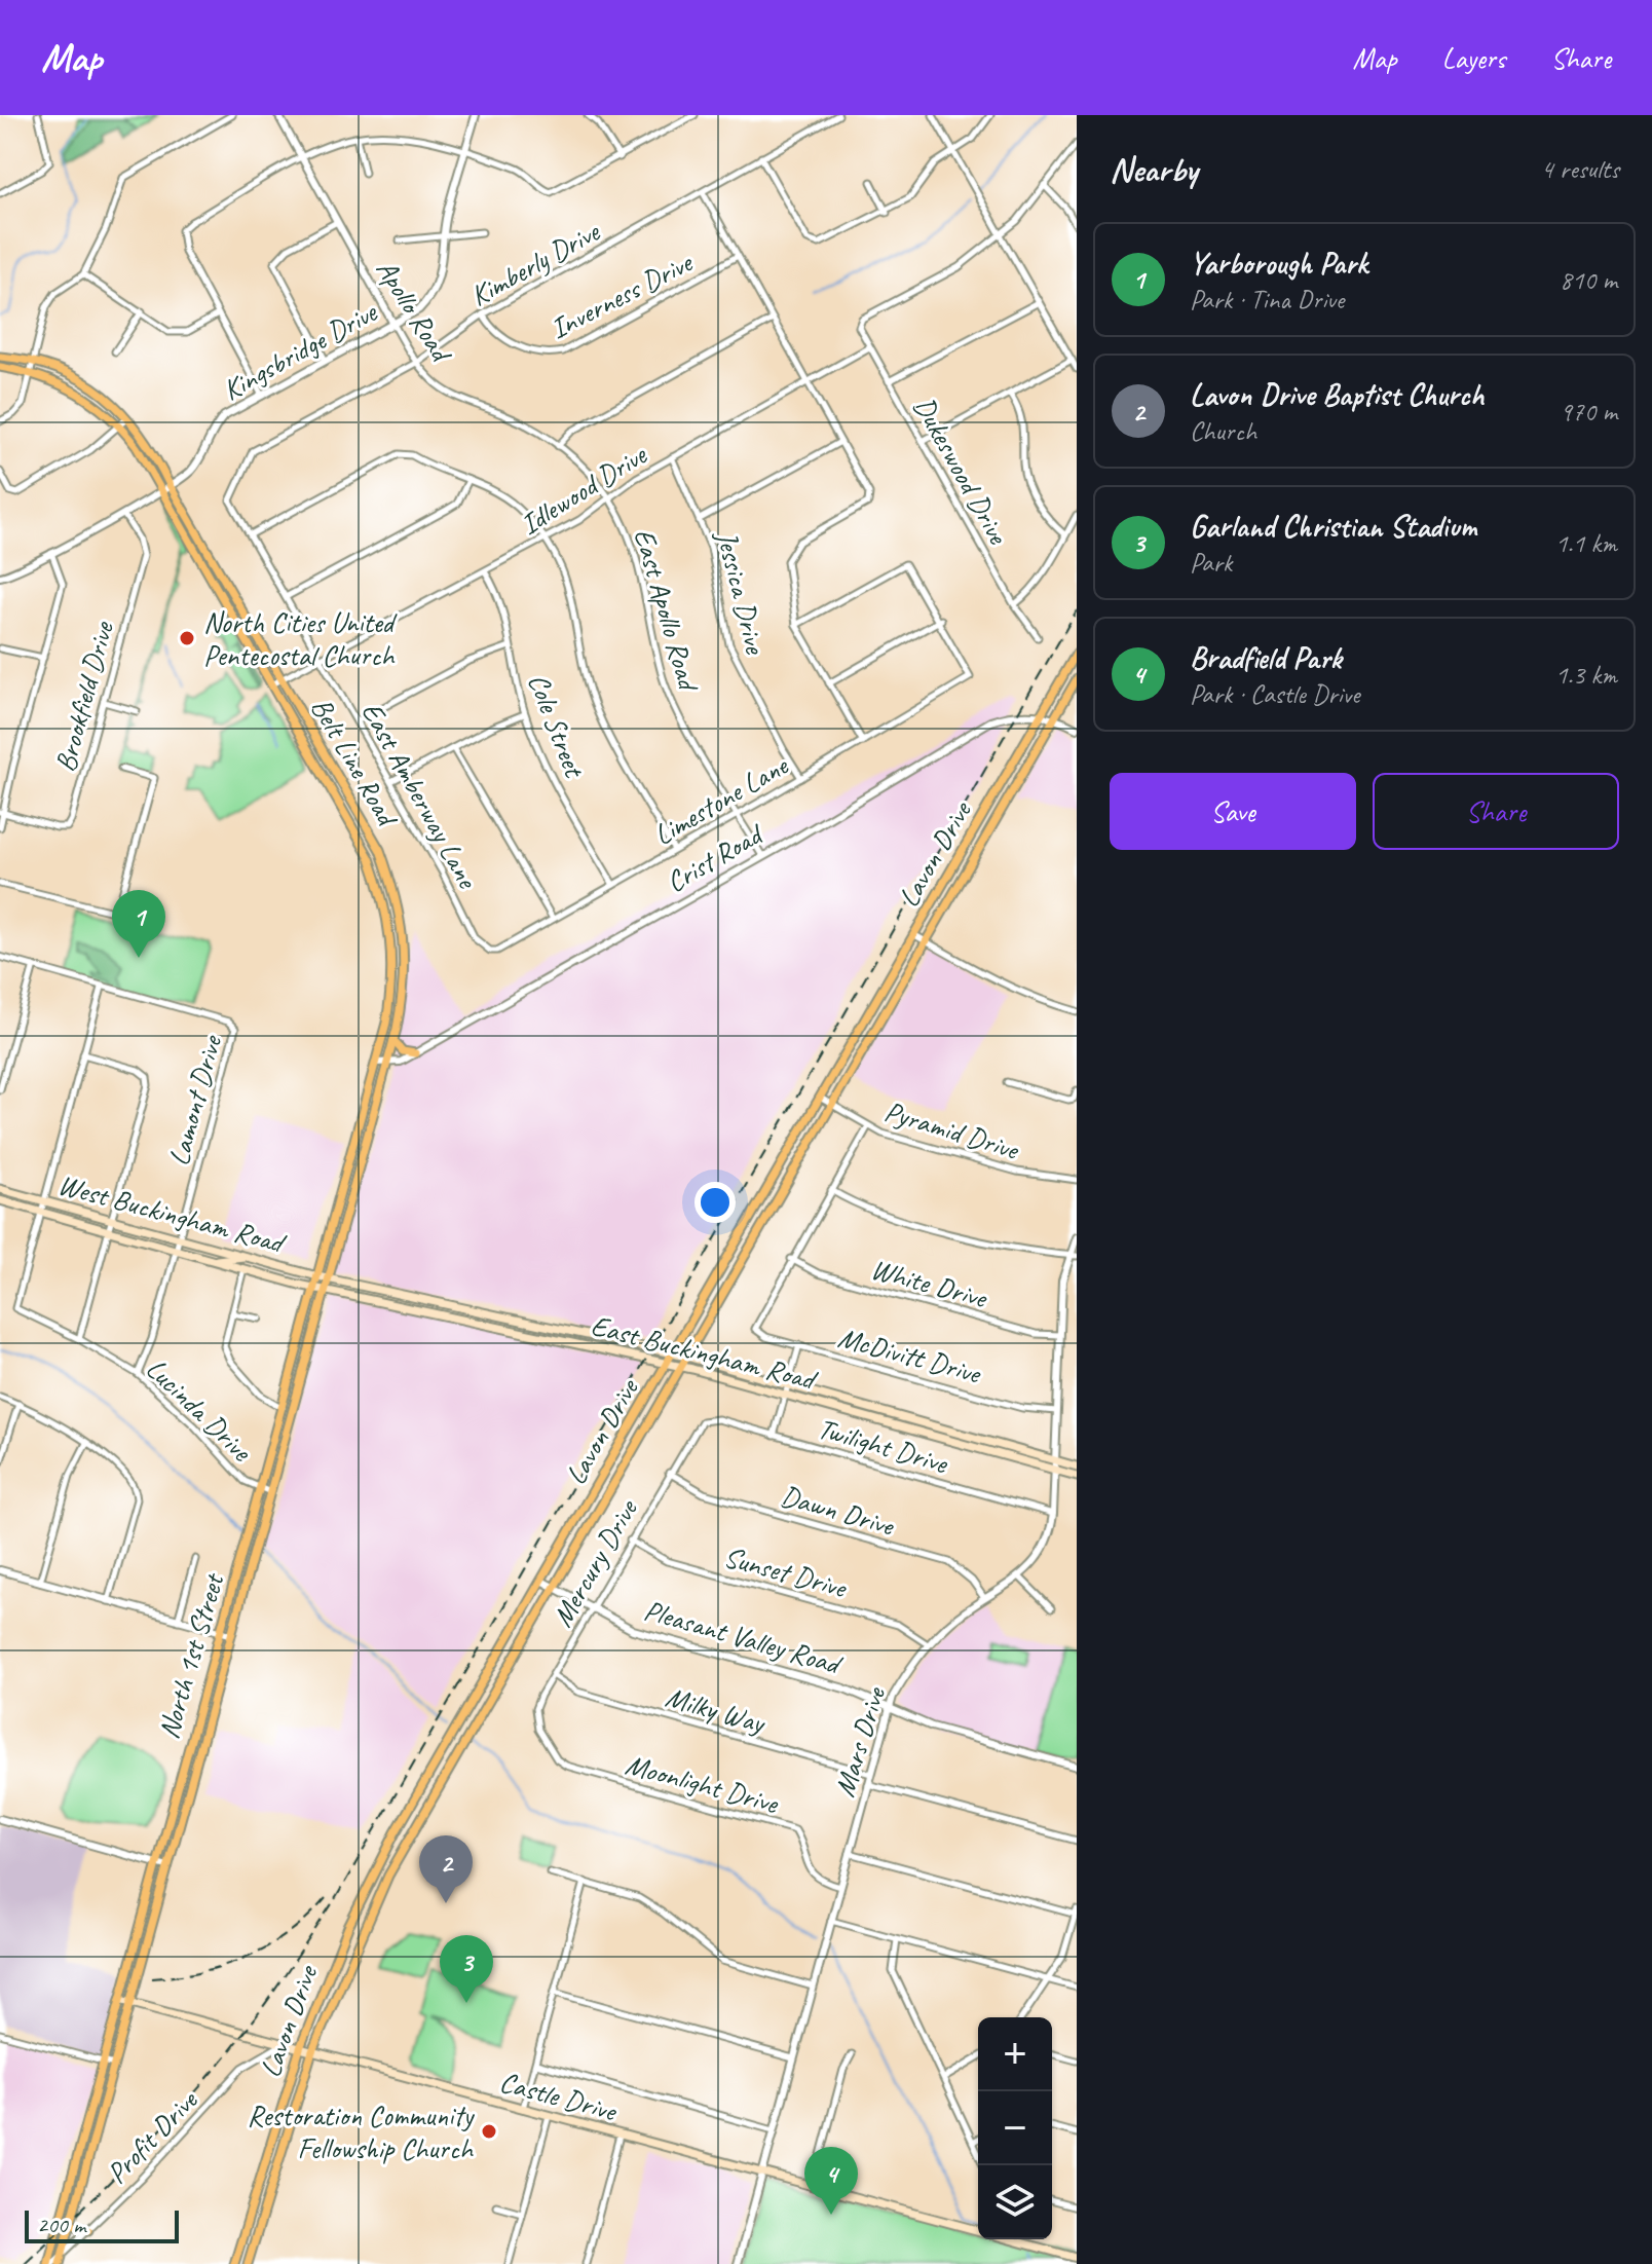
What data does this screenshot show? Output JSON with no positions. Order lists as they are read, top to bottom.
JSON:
{
  "streets": {
    "main road": [
      "Belt Line Road",
      "Lavon Drive",
      "West Buckingham Road",
      "East Buckingham Road",
      "North 1st Street",
      "Castle Drive"
    ],
    "street": [
      "Kimberly Drive",
      "Inverness Drive",
      "Apollo Road",
      "Kingsbridge Drive",
      "Dukeswood Drive",
      "Idlewood Drive",
      "Jessica Drive",
      "East Apollo Road",
      "Brookfield Drive",
      "Cole Street",
      "East Amberway Lane",
      "Limestone Lane",
      "Crist Road",
      "Lamont Drive",
      "Pyramid Drive",
      "White Drive",
      "McDivitt Drive",
      "Lucinda Drive",
      "Twilight Drive",
      "Dawn Drive",
      "Mercury Drive",
      "Sunset Drive",
      "Pleasant Valley Road",
      "Milky Way",
      "Mars Drive",
      "Moonlight Drive",
      "Profit Drive"
    ]
  },
  "crossings": [
    ["Kimberly Drive", "Inverness Drive"],
    ["Kimberly Drive", "Apollo Road"],
    ["Kimberly Drive", "East Amberway Lane"],
    ["Apollo Road", "Kingsbridge Drive"],
    ["Apollo Road", "Idlewood Drive"],
    ["Apollo Road", "East Apollo Road"],
    ["Kingsbridge Drive", "Brookfield Drive"],
    ["Kingsbridge Drive", "Belt Line Road"],
    ["Dukeswood Drive", "Idlewood Drive"],
    ["Idlewood Drive", "Jessica Drive"],
    ["Idlewood Drive", "East Apollo Road"],
    ["Idlewood Drive", "Cole Street"],
    ["Idlewood Drive", "Belt Line Road"],
    ["Idlewood Drive", "East Amberway Lane"],
    ["Jessica Drive", "Limestone Lane"],
    ["East Apollo Road", "Limestone Lane"],
    ["East Apollo Road", "Crist Road"],
    ["Cole Street", "Limestone Lane"],
    ["Belt Line Road", "Crist Road"],
    ["Belt Line Road", "North 1st Street"],
    ["East Amberway Lane", "Limestone Lane"],
    ["Lavon Drive", "Crist Road"],
    ["Lavon Drive", "Pyramid Drive"],
    ["Lavon Drive", "East Buckingham Road"],
    ["Lavon Drive", "Pleasant Valley Road"],
    ["Lavon Drive", "Castle Drive"],
    ["Crist Road", "North 1st Street"],
    ["Lamont Drive", "West Buckingham Road"],
    ["Lamont Drive", "Lucinda Drive"],
    ["West Buckingham Road", "East Buckingham Road"],
    ["West Buckingham Road", "Lucinda Drive"],
    ["West Buckingham Road", "North 1st Street"],
    ["White Drive", "McDivitt Drive"],
    ["White Drive", "Mars Drive"],
    ["East Buckingham Road", "North 1st Street"],
    ["East Buckingham Road", "Mars Drive"],
    ["McDivitt Drive", "Mars Drive"],
    ["Lucinda Drive", "North 1st Street"],
    ["Twilight Drive", "Mercury Drive"],
    ["Twilight Drive", "Mars Drive"],
    ["Dawn Drive", "Mercury Drive"],
    ["Dawn Drive", "Mars Drive"],
    ["Mercury Drive", "Sunset Drive"],
    ["Mercury Drive", "Pleasant Valley Road"],
    ["Mercury Drive", "Milky Way"],
    ["Mercury Drive", "Moonlight Drive"],
    ["Sunset Drive", "Mars Drive"],
    ["Pleasant Valley Road", "Mars Drive"],
    ["North 1st Street", "Castle Drive"],
    ["North 1st Street", "Profit Drive"],
    ["Milky Way", "Mars Drive"],
    ["Mars Drive", "Moonlight Drive"],
    ["Mars Drive", "Castle Drive"],
    ["Castle Drive", "Profit Drive"]
  ],
  "places": ["North Cities United Pentecostal Church", "Restoration Community Fellowship Church"],
  "scale_bar": "200 m",
  "page": {
    "header": "Map",
    "nav": ["Map", "Layers", "Share"],
    "heading": ["Nearby", "4 results"],
    "list": [
      {
        "mark": "1",
        "name": "Yarborough Park",
        "note": "Park · Tina Drive",
        "value": "810 m"
      },
      {
        "mark": "2",
        "name": "Lavon Drive Baptist Church",
        "note": "Church",
        "value": "970 m"
      },
      {
        "mark": "3",
        "name": "Garland Christian Stadium",
        "note": "Park",
        "value": "1.1 km"
      },
      {
        "mark": "4",
        "name": "Bradfield Park",
        "note": "Park · Castle Drive",
        "value": "1.3 km"
      }
    ],
    "buttons": ["Save", "Share"],
    "pins": [
      "1",
      "2",
      "3",
      "4"
    ],
    "map_buttons": ["+", "−"],
    "scale": "200 m"
  }
}
